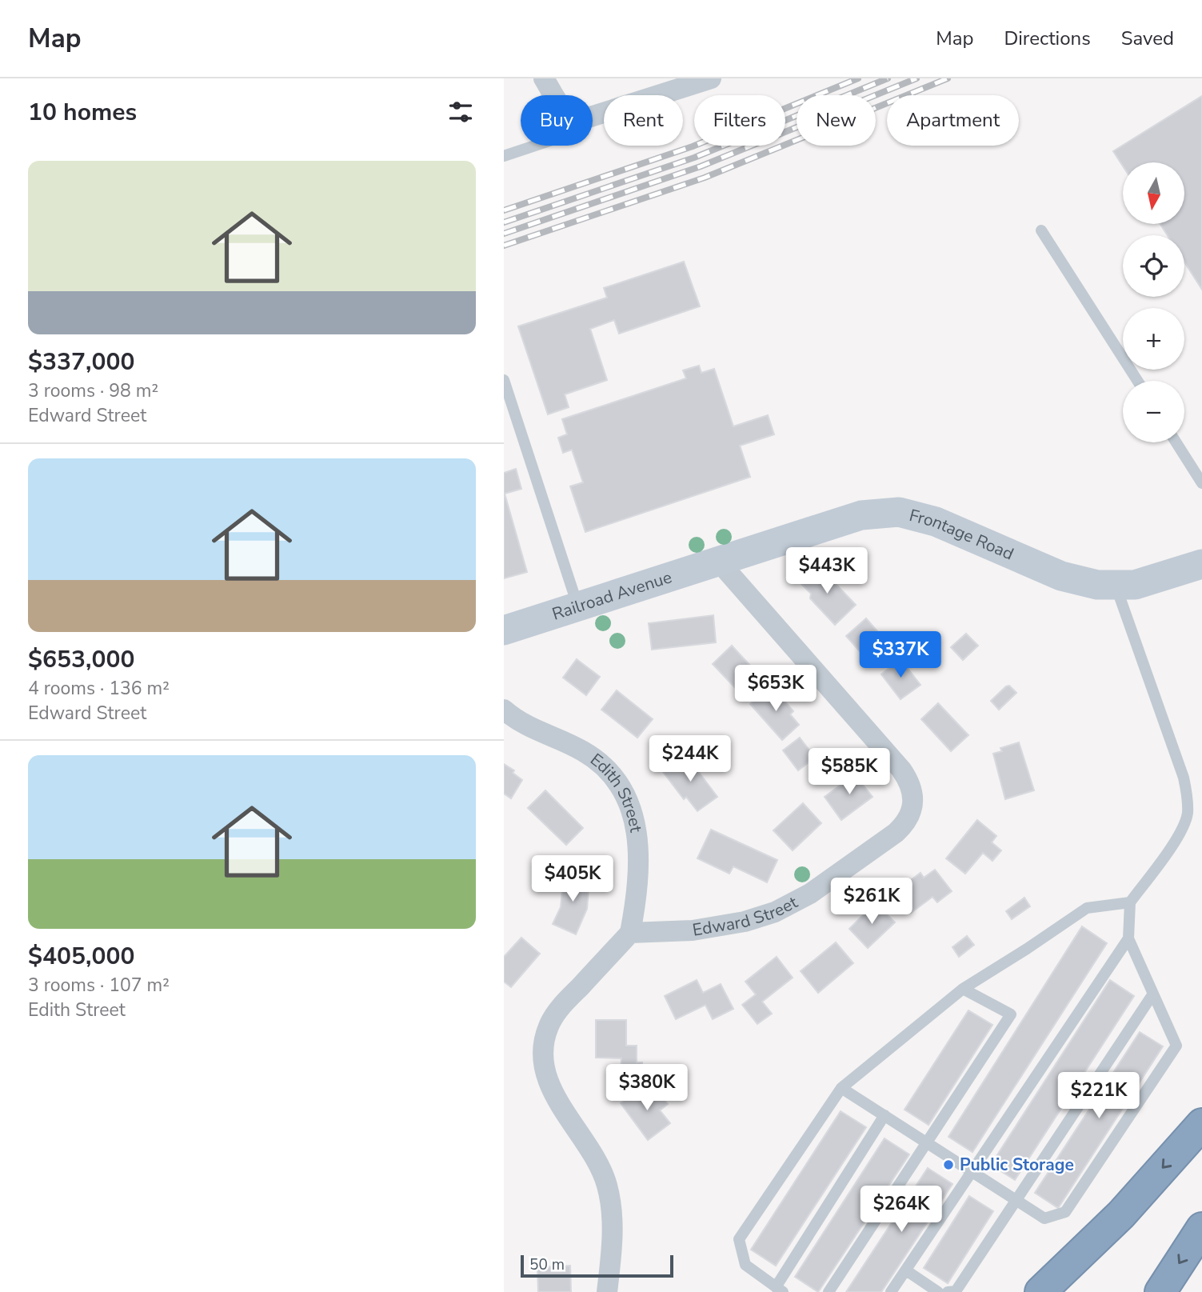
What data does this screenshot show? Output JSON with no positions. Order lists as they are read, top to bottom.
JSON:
{
  "streets": {
    "street": [
      "Frontage Road",
      "Railroad Avenue",
      "Edith Street",
      "Edward Street"
    ]
  },
  "crossings": [
    ["Frontage Road", "Railroad Avenue"],
    ["Frontage Road", "Edward Street"],
    ["Railroad Avenue", "Edward Street"],
    ["Edith Street", "Edward Street"]
  ],
  "places": ["Public Storage"],
  "scale_bar": "50 m",
  "north": "bottom",
  "page": {
    "header": "Map",
    "nav": ["Map", "Directions", "Saved"],
    "heading": "10 homes",
    "chip": [
      "Buy",
      "Rent",
      "Filters",
      "New",
      "Apartment"
    ],
    "list": [
      {
        "name": "$337,000",
        "note": "3 rooms · 98 m² · Edward Street"
      },
      {
        "name": "$653,000",
        "note": "4 rooms · 136 m² · Edward Street"
      },
      {
        "name": "$405,000",
        "note": "3 rooms · 107 m² · Edith Street"
      }
    ],
    "map_buttons": ["+", "−"],
    "price": [
      "$443K",
      "$337K",
      "$653K",
      "$244K",
      "$585K",
      "$405K",
      "$261K",
      "$380K",
      "$221K",
      "$264K"
    ],
    "scale": "50 m"
  }
}
